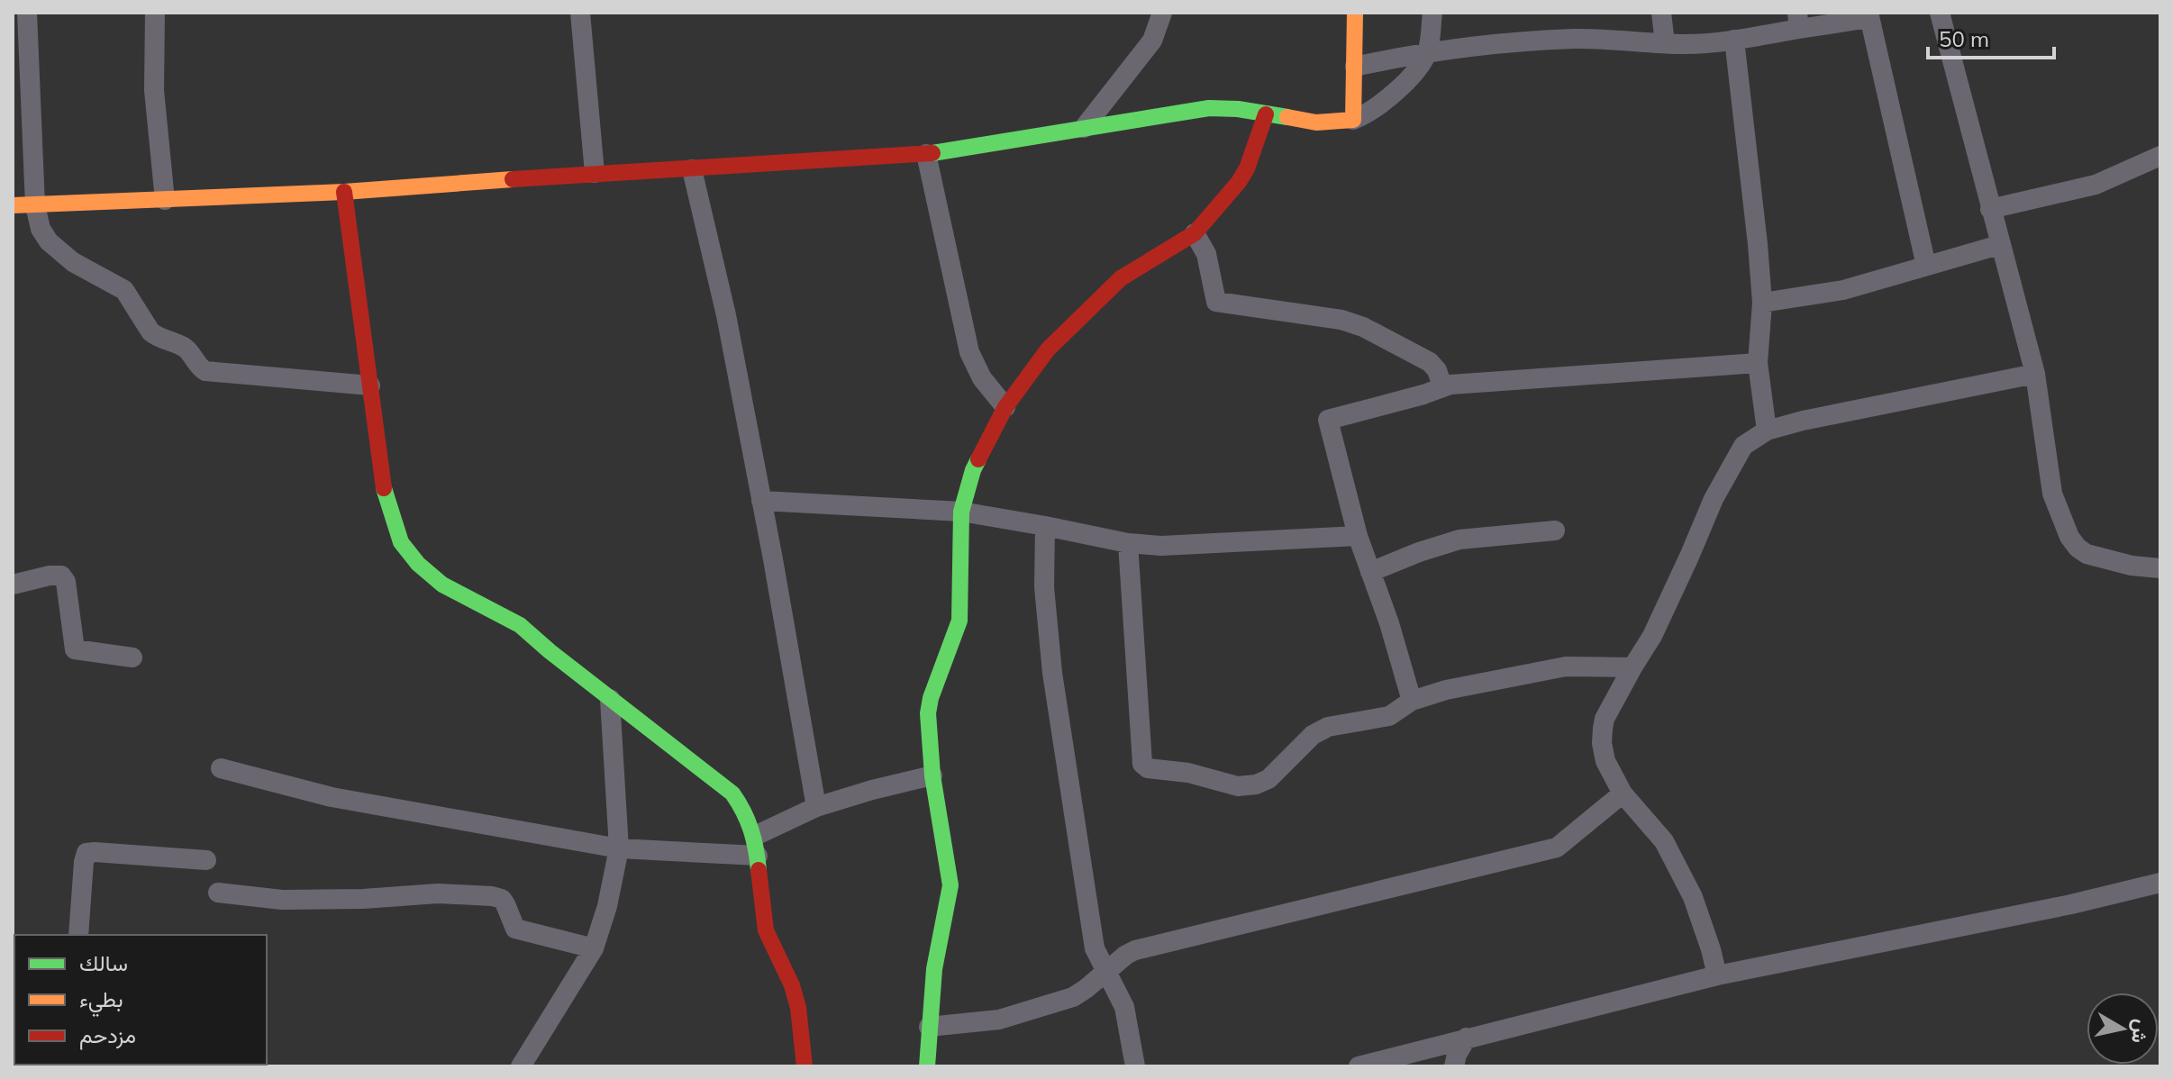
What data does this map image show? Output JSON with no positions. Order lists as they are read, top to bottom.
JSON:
{
  "legend": ["سالك", "بطيء", "مزدحم"],
  "scale_bar": "50 m",
  "north": "right"
}
